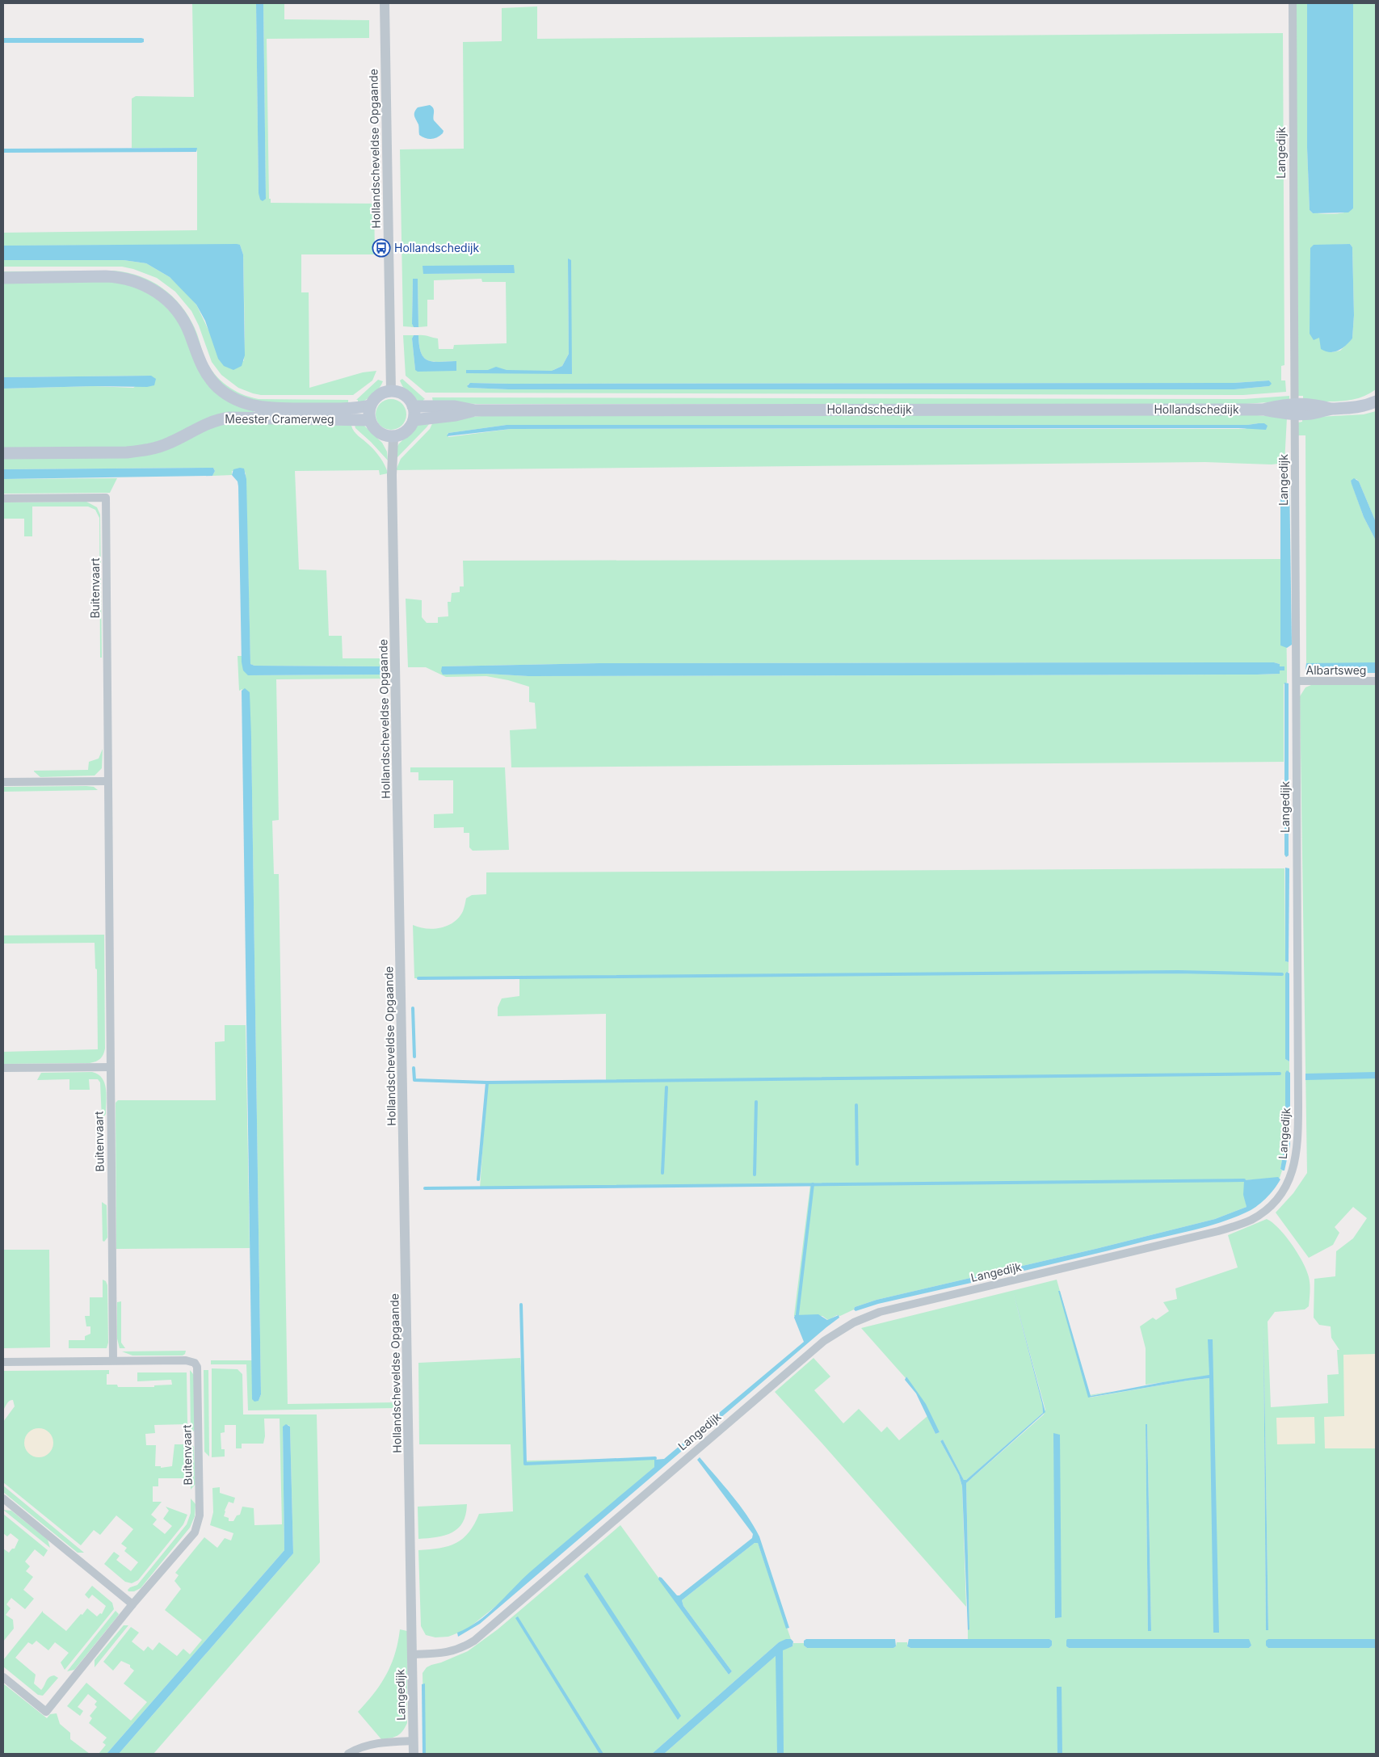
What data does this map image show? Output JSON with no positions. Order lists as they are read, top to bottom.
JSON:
{
  "streets": {
    "main road": ["Hollandschedijk", "Meester Cramerweg"],
    "street": [
      "Hollandscheveldse Opgaande",
      "Langedijk",
      "Buitenvaart",
      "Albartsweg"
    ]
  },
  "crossings": [
    ["Hollandscheveldse Opgaande", "Langedijk"],
    ["Hollandscheveldse Opgaande", "Hollandschedijk"],
    ["Hollandscheveldse Opgaande", "Meester Cramerweg"],
    ["Langedijk", "Hollandschedijk"],
    ["Langedijk", "Albartsweg"],
    ["Hollandschedijk", "Meester Cramerweg"]
  ],
  "places": {
    "bus stop": ["Hollandschedijk"]
  }
}
